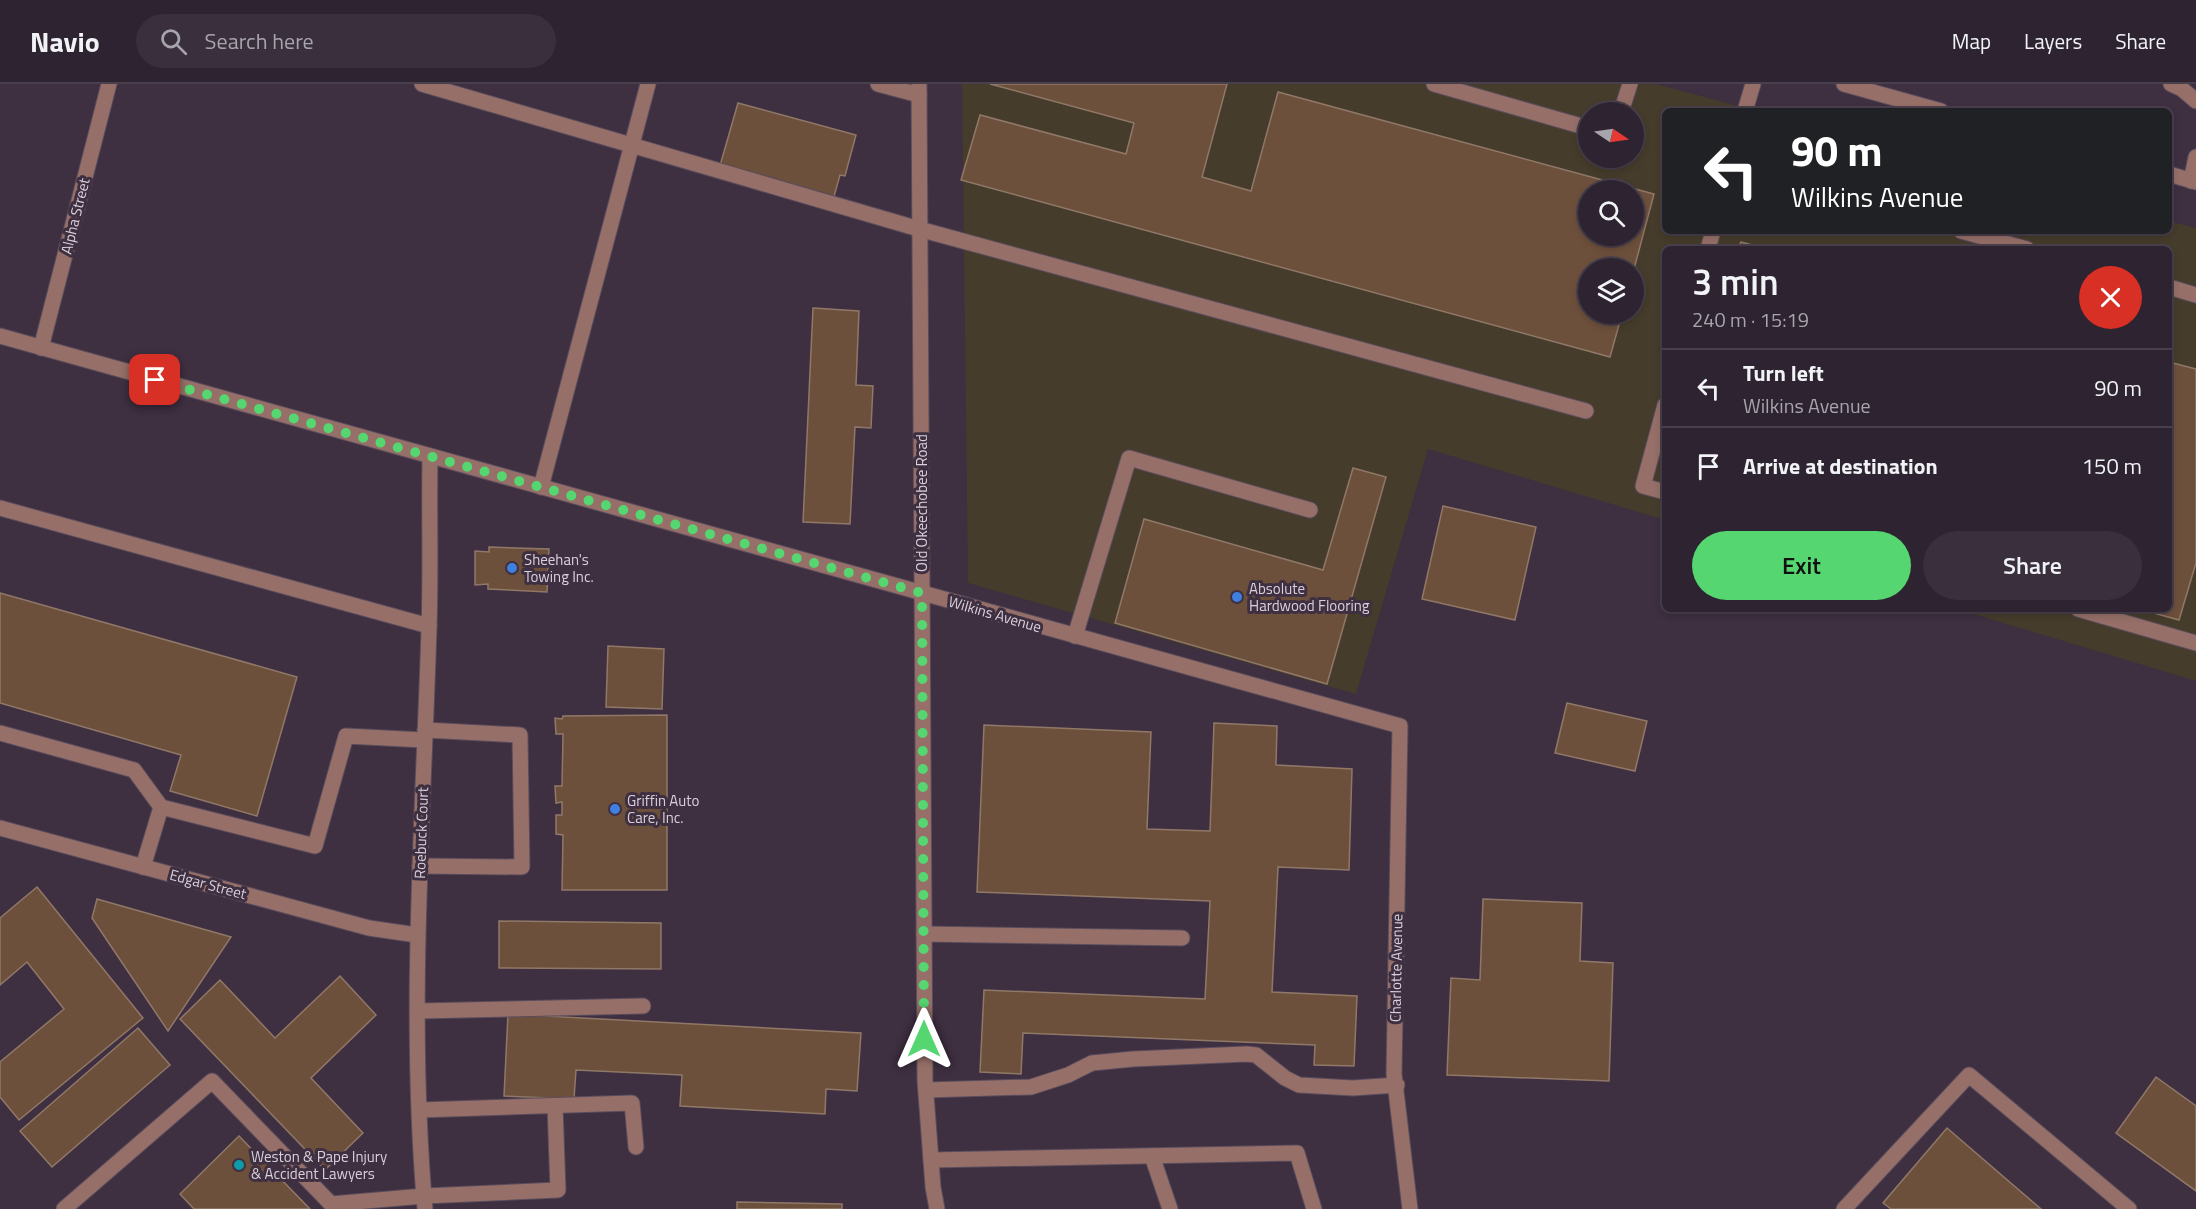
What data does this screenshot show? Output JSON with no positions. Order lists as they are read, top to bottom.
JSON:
{
  "streets": {
    "street": [
      "Alpha Street",
      "Old Okeechobee Road",
      "Wilkins Avenue",
      "Roebuck Court",
      "Edgar Street",
      "Charlotte Avenue"
    ]
  },
  "crossings": [
    ["Alpha Street", "Wilkins Avenue"],
    ["Old Okeechobee Road", "Wilkins Avenue"],
    ["Wilkins Avenue", "Roebuck Court"],
    ["Wilkins Avenue", "Charlotte Avenue"],
    ["Roebuck Court", "Edgar Street"]
  ],
  "places": [
    "Sheehan's Towing Inc.",
    "Absolute Hardwood Flooring",
    "Griffin Auto Care, Inc.",
    "Weston & Pape Injury & Accident Lawyers"
  ],
  "north": "right",
  "page": {
    "header": "Navio",
    "search": "Search here",
    "nav": ["Map", "Layers", "Share"],
    "turn": ["90 m", "Wilkins Avenue"],
    "heading": ["3 min", "240 m · 15:19"],
    "list": [
      {
        "name": "Turn left",
        "note": "Wilkins Avenue",
        "value": "90 m"
      },
      {
        "name": "Arrive at destination",
        "value": "150 m"
      }
    ],
    "buttons": ["Exit", "Share"]
  }
}
